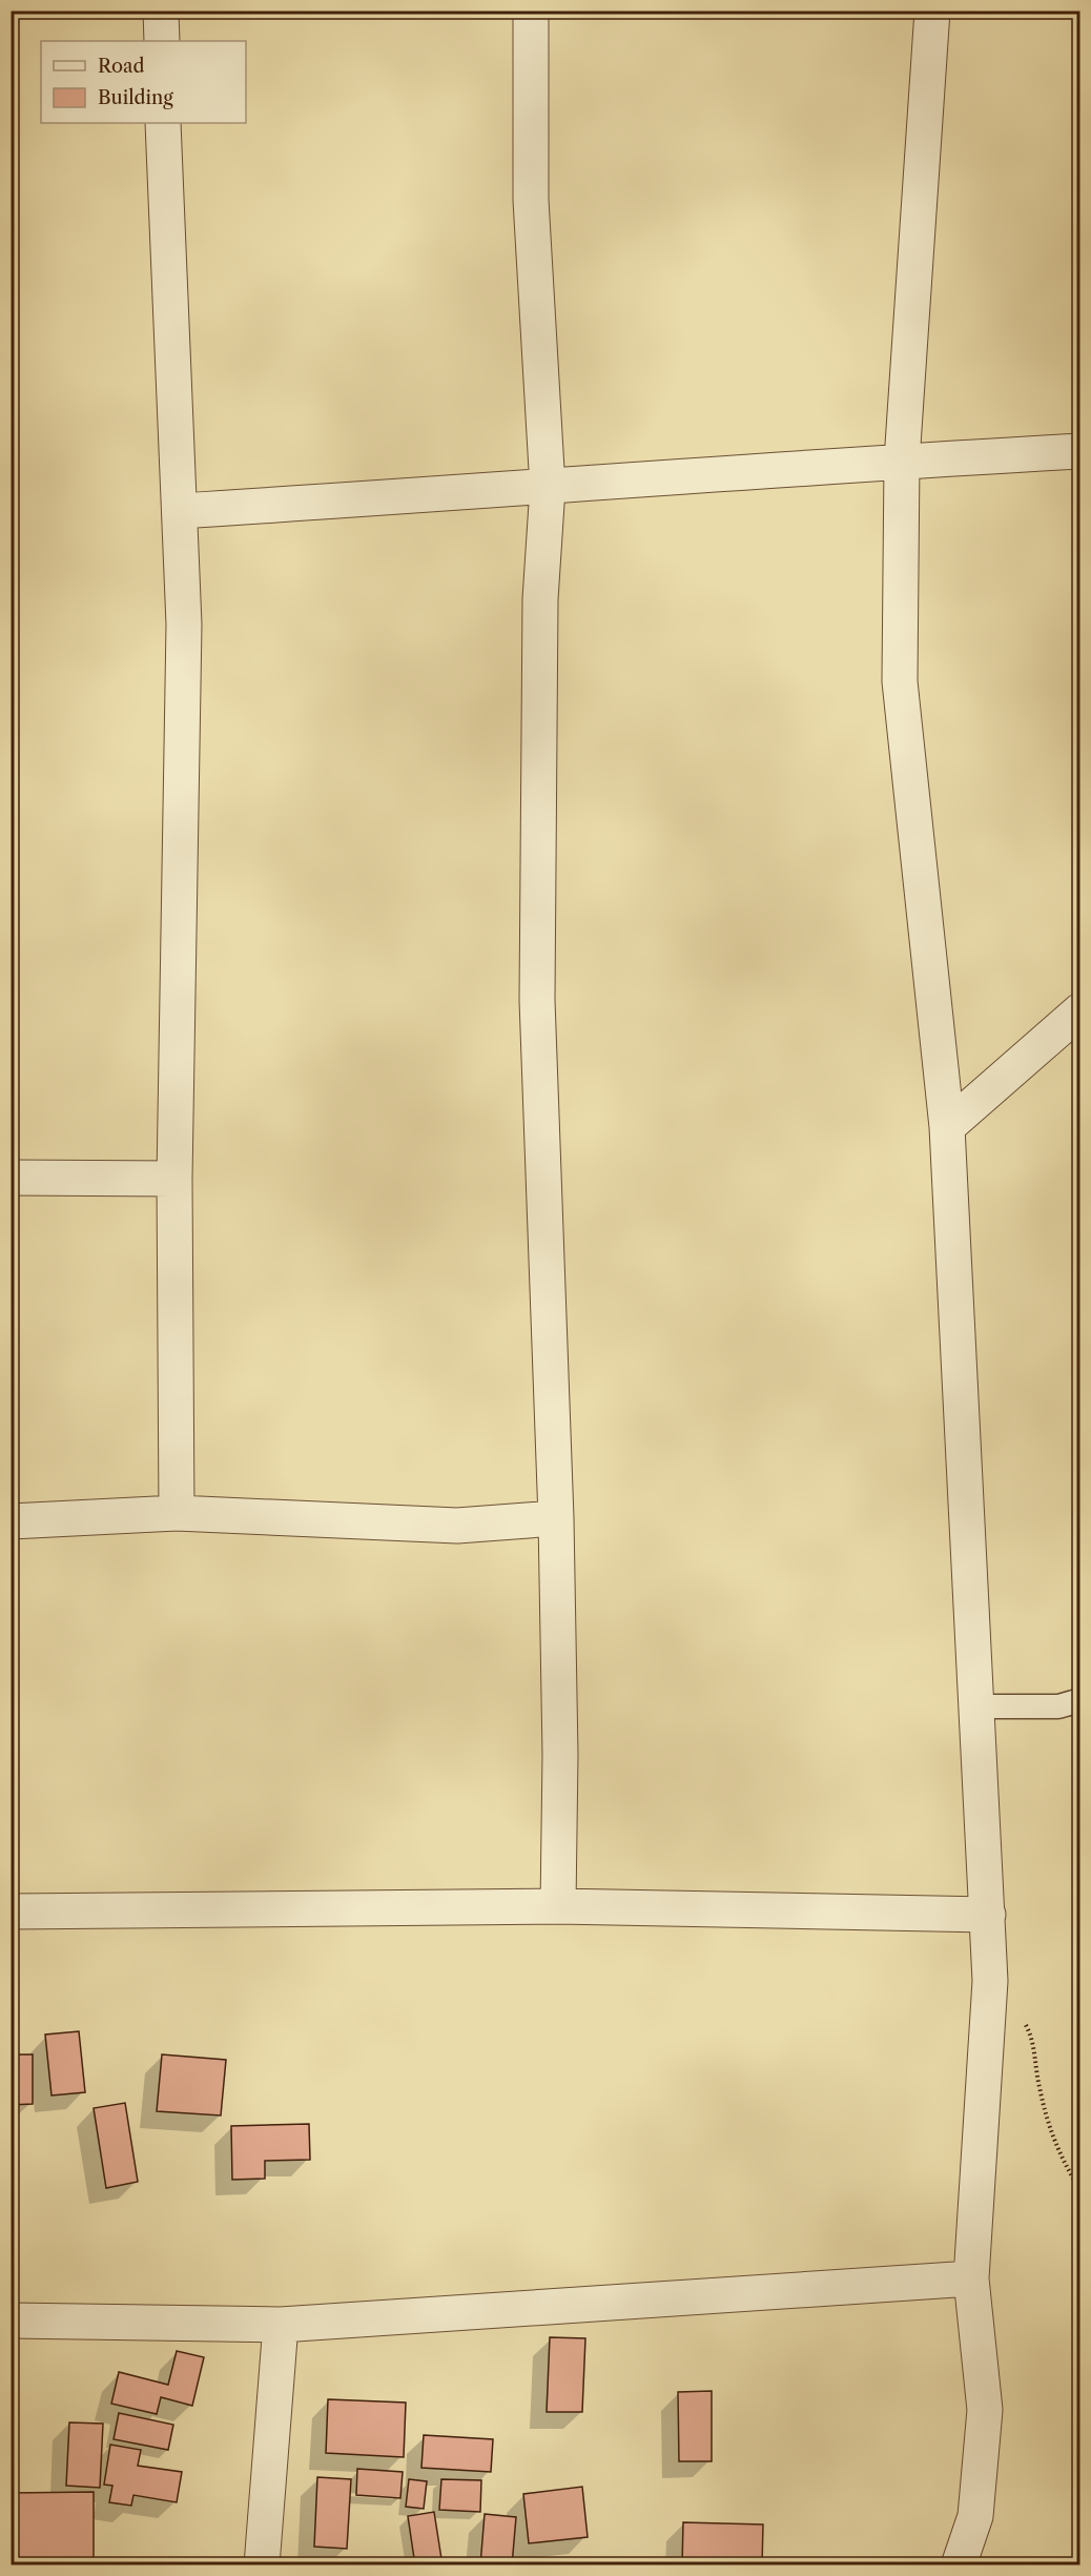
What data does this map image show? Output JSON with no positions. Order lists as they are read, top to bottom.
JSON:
{
  "legend": ["Road", "Building"]
}
